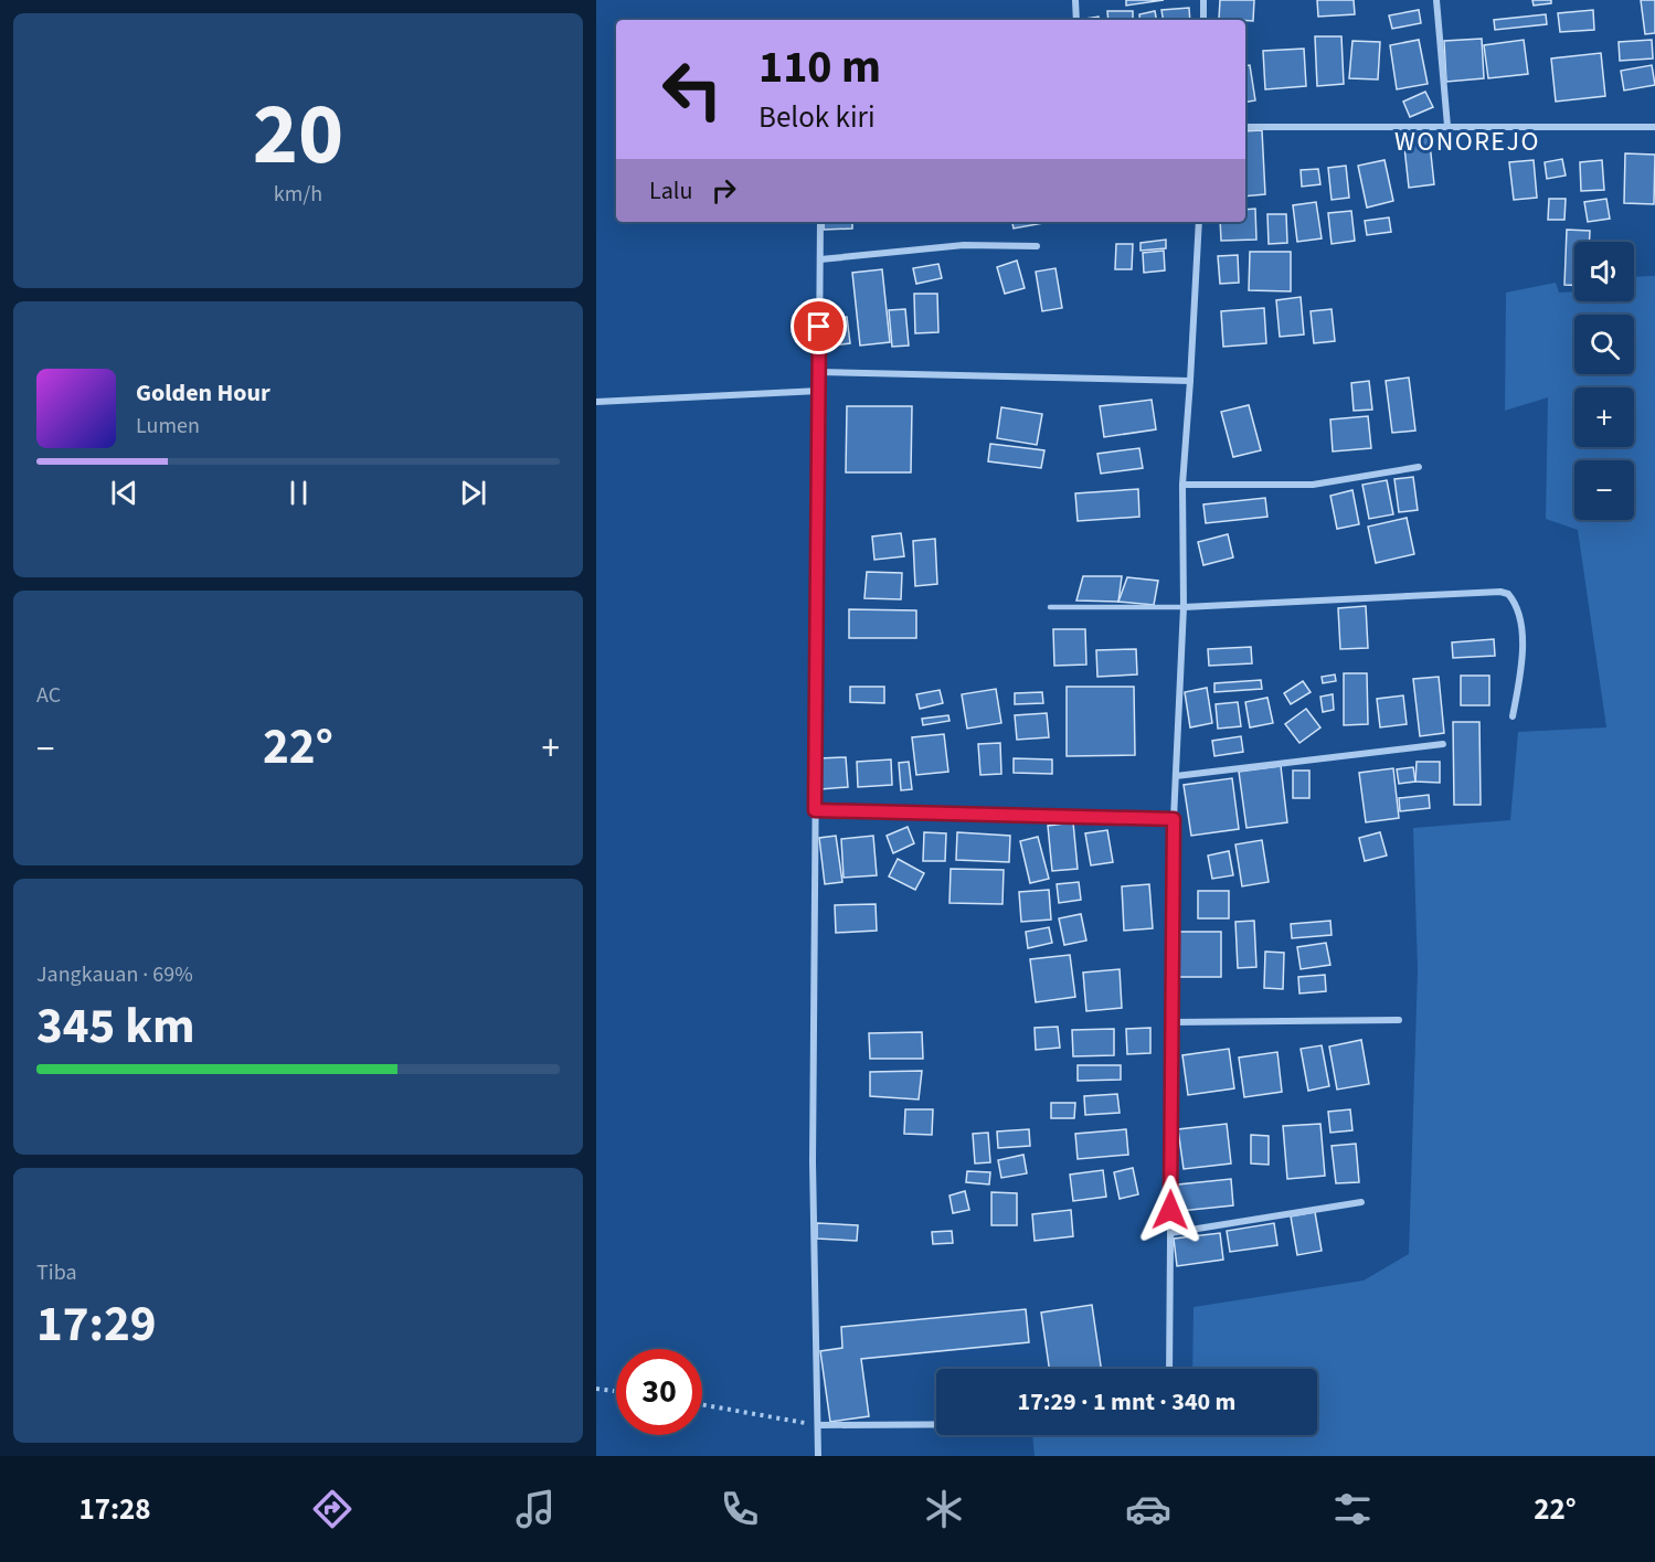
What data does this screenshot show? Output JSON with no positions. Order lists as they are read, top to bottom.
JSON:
{
  "districts": ["WONOREJO"],
  "page": {
    "tile": [
      ["20", "km/h"],
      "AC",
      ["Jangkauan · 69%", "345 km"],
      ["Tiba", "17:29"]
    ],
    "turn": ["110 m", "Belok kiri"],
    "then": "Lalu",
    "map_buttons": ["+", "−"],
    "song": ["Golden Hour", "Lumen"],
    "heat": ["−", "22°", "+"],
    "limit": "30",
    "trip": "17:29 · 1 mnt · 340 m",
    "tabs": ["17:28", "22°"]
  }
}
